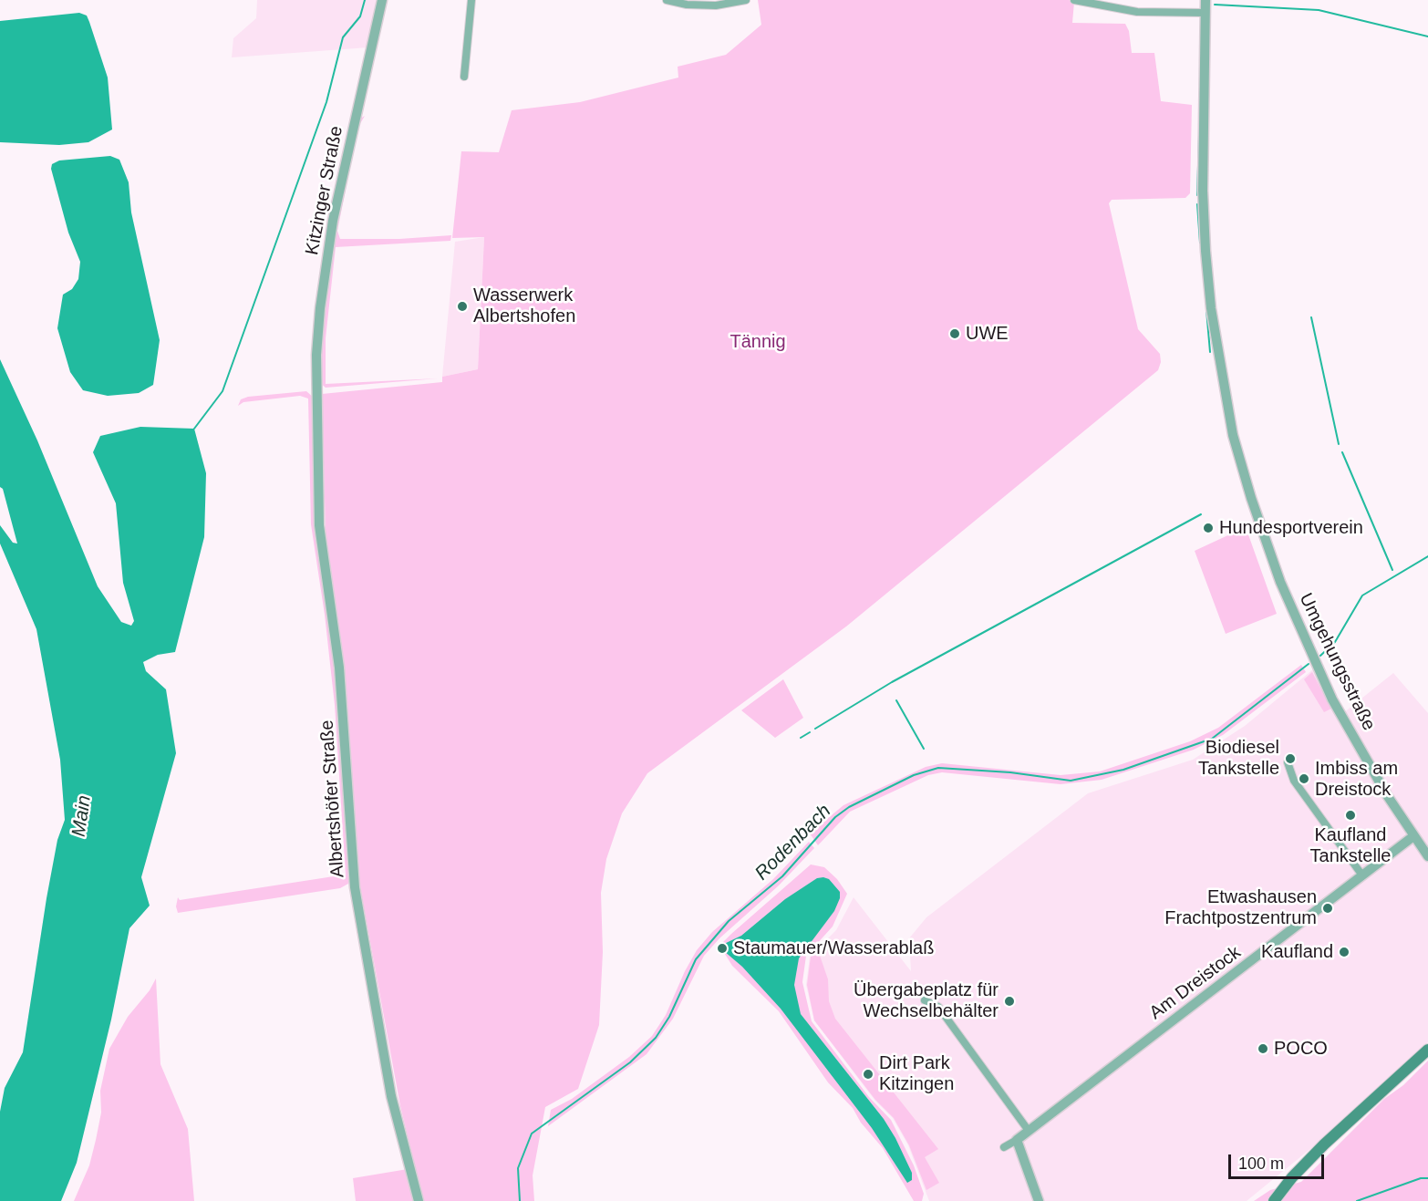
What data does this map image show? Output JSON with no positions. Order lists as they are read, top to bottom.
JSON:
{
  "streets": {
    "street": [
      "Kitzinger Straße",
      "Umgehungsstraße",
      "Albertshöfer Straße",
      "Am Dreistock"
    ]
  },
  "crossings": [
    ["Kitzinger Straße", "Albertshöfer Straße"],
    ["Umgehungsstraße", "Am Dreistock"]
  ],
  "water": ["Main", "Rodenbach"],
  "parks": ["Tännig"],
  "places": [
    "Wasserwerk Albertshofen",
    "UWE",
    "Hundesportverein",
    "Biodiesel Tankstelle",
    "Imbiss am Dreistock",
    "Kaufland Tankstelle",
    "Etwashausen Frachtpostzentrum",
    "Staumauer/Wasserablaß",
    "Kaufland",
    "Übergabeplatz für Wechselbehälter",
    "POCO",
    "Dirt Park Kitzingen"
  ],
  "scale_bar": "100 m"
}
